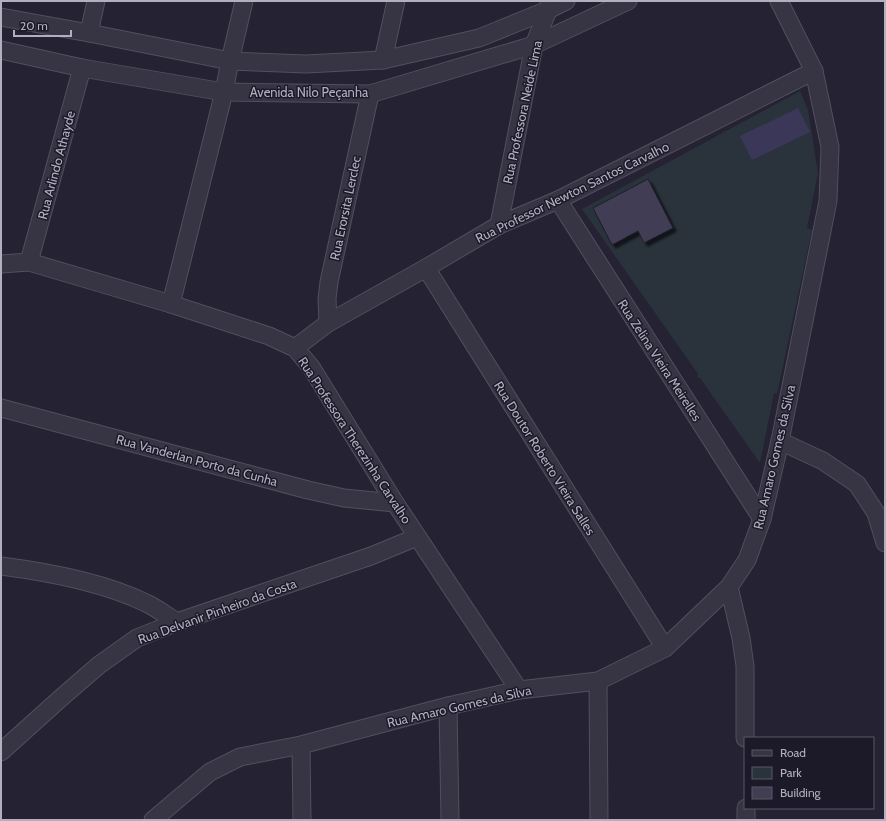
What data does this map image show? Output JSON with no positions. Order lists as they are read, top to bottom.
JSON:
{
  "streets": {
    "street": [
      "Avenida Nilo Peçanha",
      "Rua Professora Neide Lima",
      "Rua Arlindo Athayde",
      "Rua Professor Newton Santos Carvalho",
      "Rua Erorsita Lerclec",
      "Rua Zelina Vieira Meirelles",
      "Rua Professora Therezinha Carvalho",
      "Rua Amaro Gomes da Silva",
      "Rua Doutor Roberto Vieira Salles",
      "Rua Vanderlan Porto da Cunha",
      "Rua Delvanir Pinheiro da Costa"
    ]
  },
  "crossings": [
    ["Avenida Nilo Peçanha", "Rua Professora Neide Lima"],
    ["Avenida Nilo Peçanha", "Rua Arlindo Athayde"],
    ["Avenida Nilo Peçanha", "Rua Erorsita Lerclec"],
    ["Rua Professora Neide Lima", "Rua Professor Newton Santos Carvalho"],
    ["Rua Arlindo Athayde", "Rua Professora Therezinha Carvalho"],
    ["Rua Professor Newton Santos Carvalho", "Rua Erorsita Lerclec"],
    ["Rua Professor Newton Santos Carvalho", "Rua Zelina Vieira Meirelles"],
    ["Rua Professor Newton Santos Carvalho", "Rua Professora Therezinha Carvalho"],
    ["Rua Professor Newton Santos Carvalho", "Rua Amaro Gomes da Silva"],
    ["Rua Professor Newton Santos Carvalho", "Rua Doutor Roberto Vieira Salles"],
    ["Rua Zelina Vieira Meirelles", "Rua Amaro Gomes da Silva"],
    ["Rua Professora Therezinha Carvalho", "Rua Amaro Gomes da Silva"],
    ["Rua Professora Therezinha Carvalho", "Rua Vanderlan Porto da Cunha"],
    ["Rua Professora Therezinha Carvalho", "Rua Delvanir Pinheiro da Costa"],
    ["Rua Amaro Gomes da Silva", "Rua Doutor Roberto Vieira Salles"]
  ],
  "legend": ["Road", "Park", "Building"],
  "scale_bar": "20 m"
}
